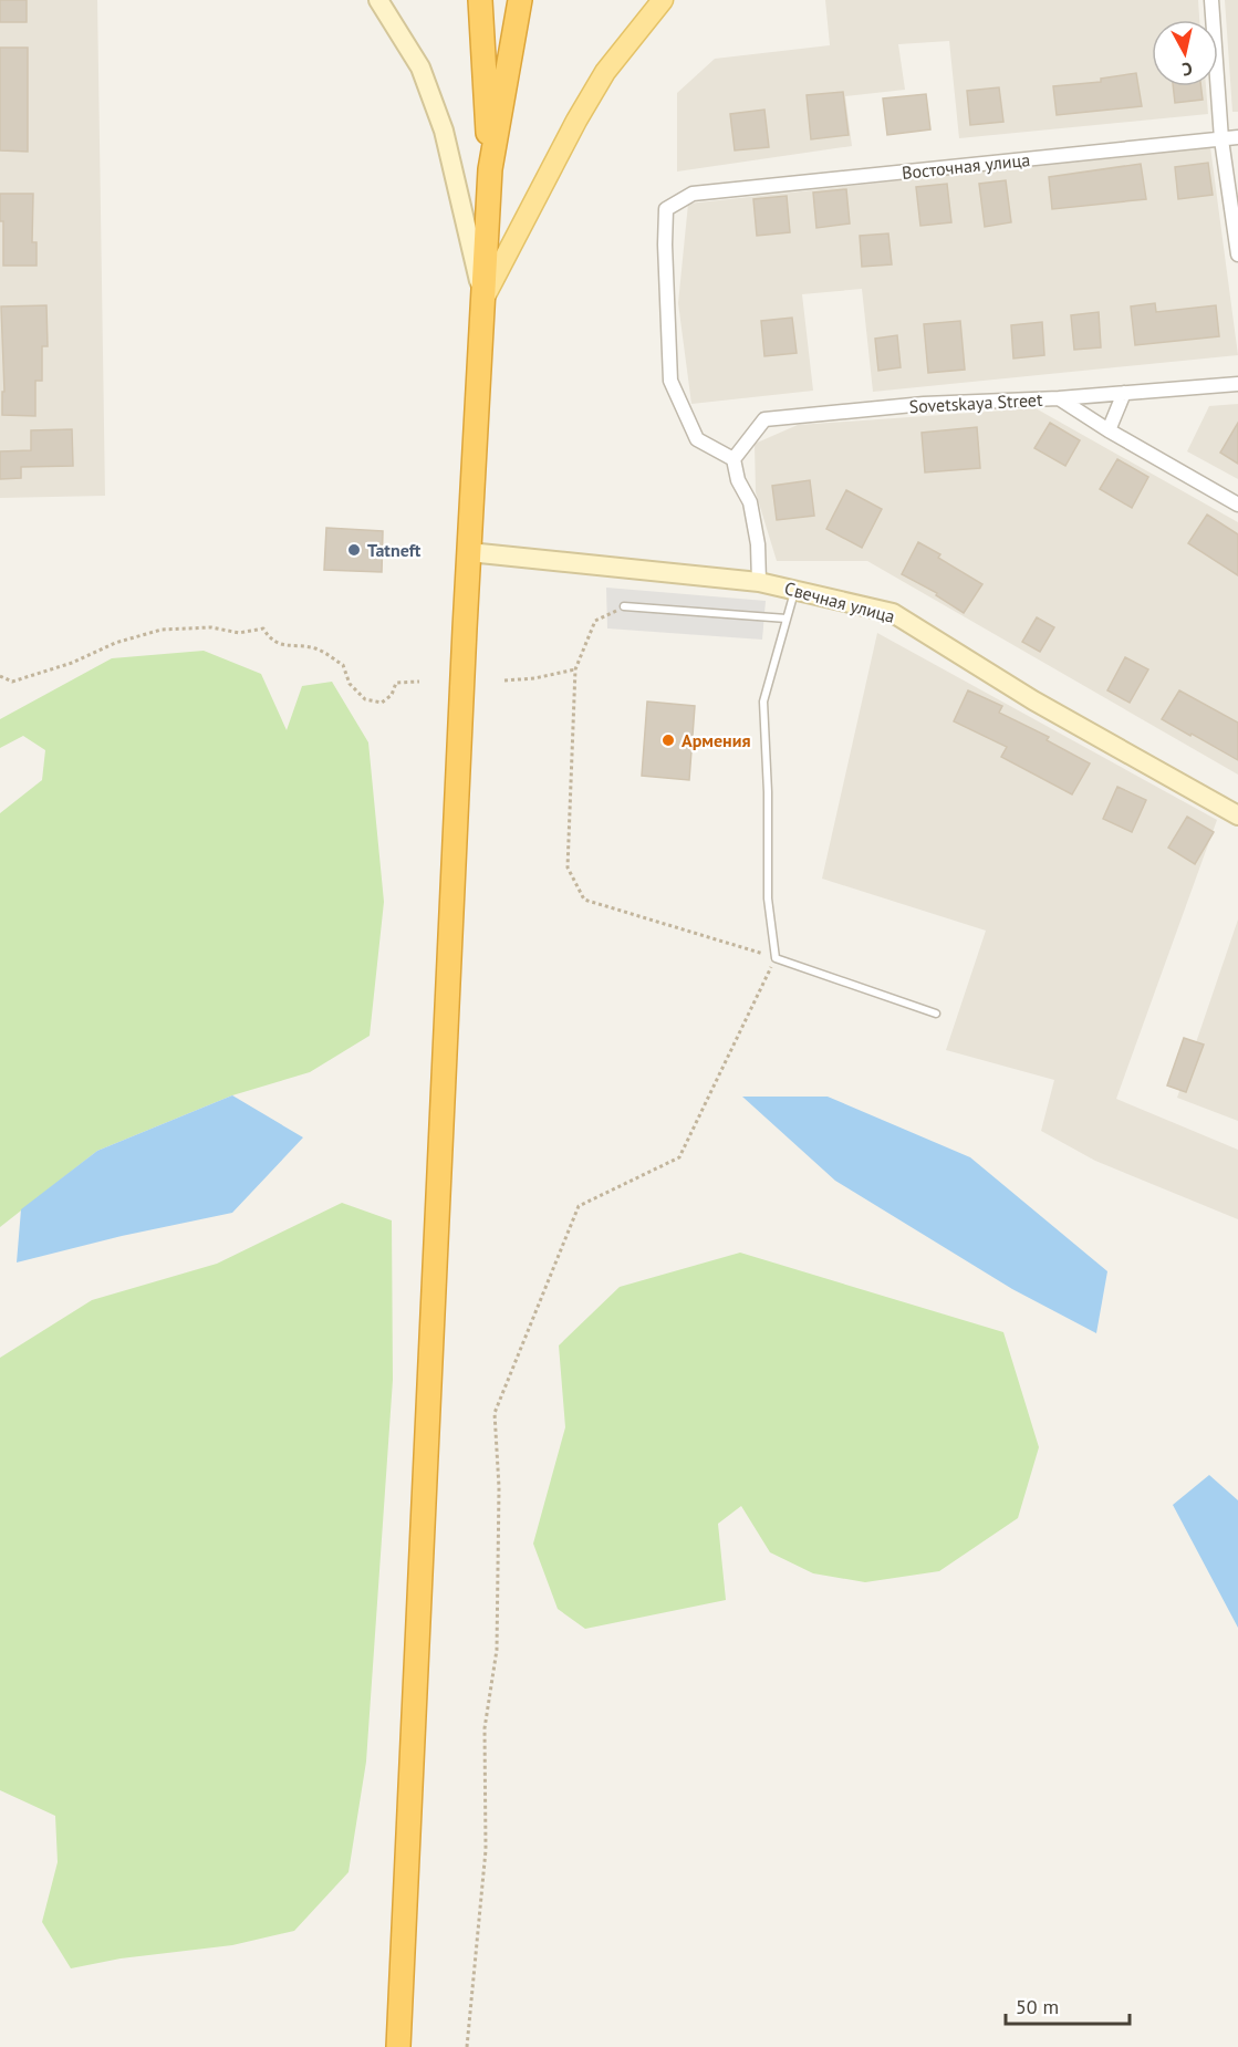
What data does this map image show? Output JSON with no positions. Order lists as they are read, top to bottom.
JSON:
{
  "streets": {
    "street": ["Восточная улица", "Sovetskaya Street", "Свечная улица"]
  },
  "crossings": [
    ["Восточная улица", "Sovetskaya Street"]
  ],
  "places": ["Tatneft", "Армения"],
  "scale_bar": "50 m",
  "north": "bottom"
}
